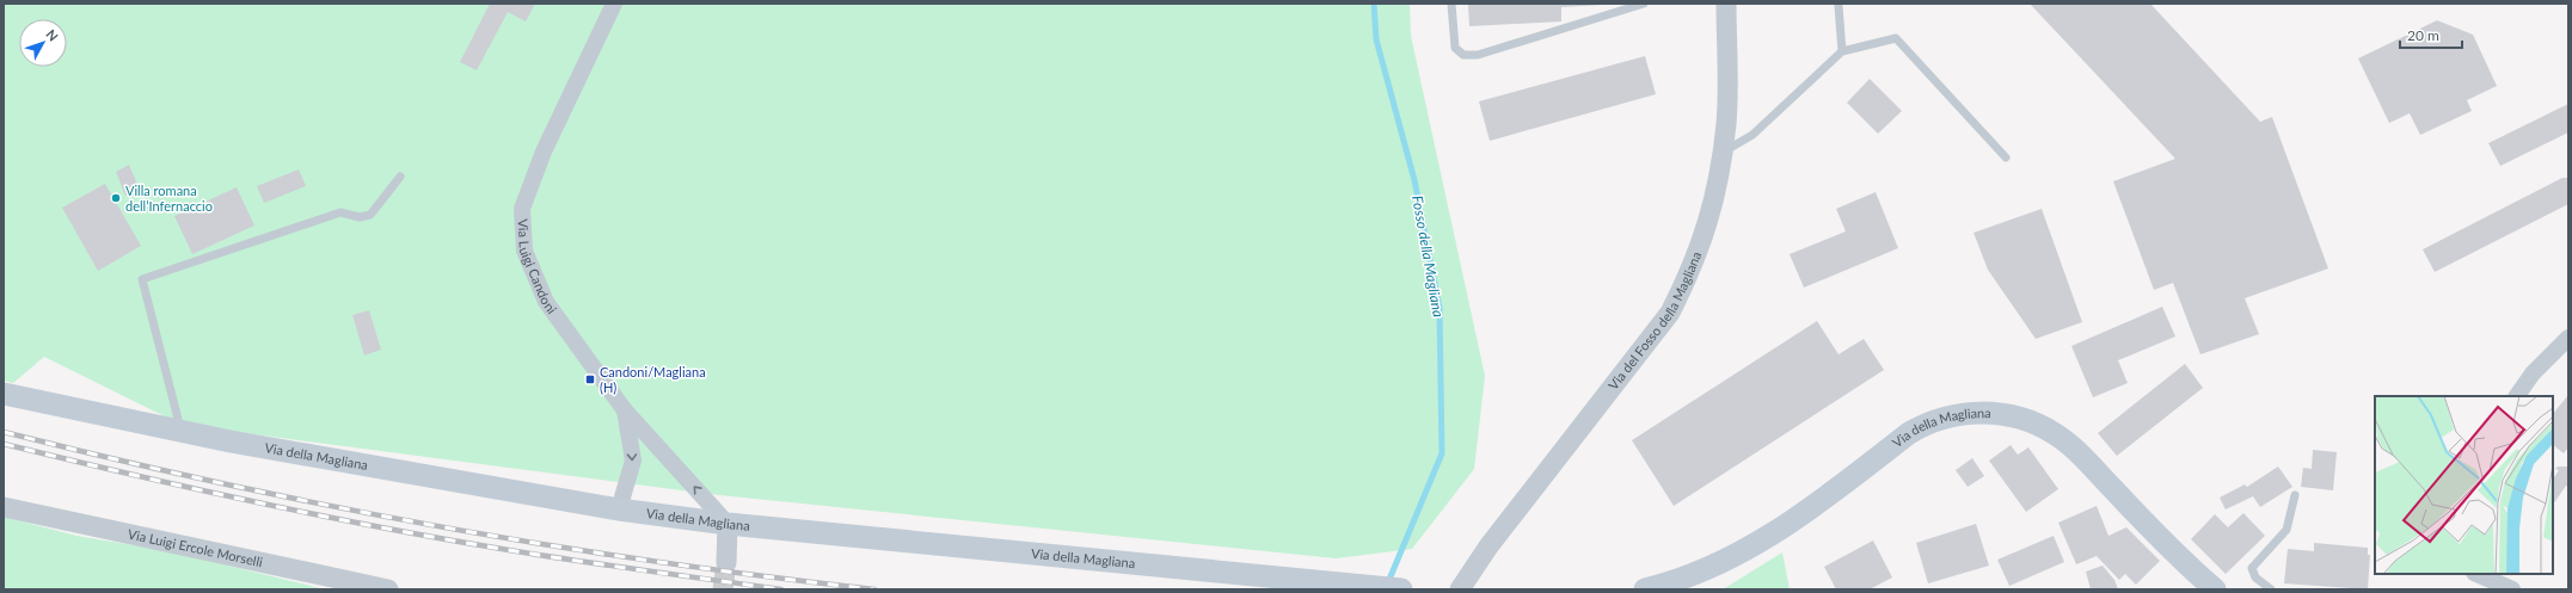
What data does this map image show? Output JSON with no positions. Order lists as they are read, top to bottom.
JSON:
{
  "streets": {
    "main road": ["Via della Magliana"],
    "street": ["Via Luigi Candoni", "Via del Fosso della Magliana", "Via Luigi Ercole Morselli"]
  },
  "crossings": [
    ["Via Luigi Candoni", "Via della Magliana"]
  ],
  "water": ["Fosso della Magliana"],
  "places": {
    "other": ["Villa romana dell’Infernaccio"],
    "transit": ["Candoni/Magliana (H)"]
  },
  "scale_bar": "20 m",
  "north": "top right"
}
